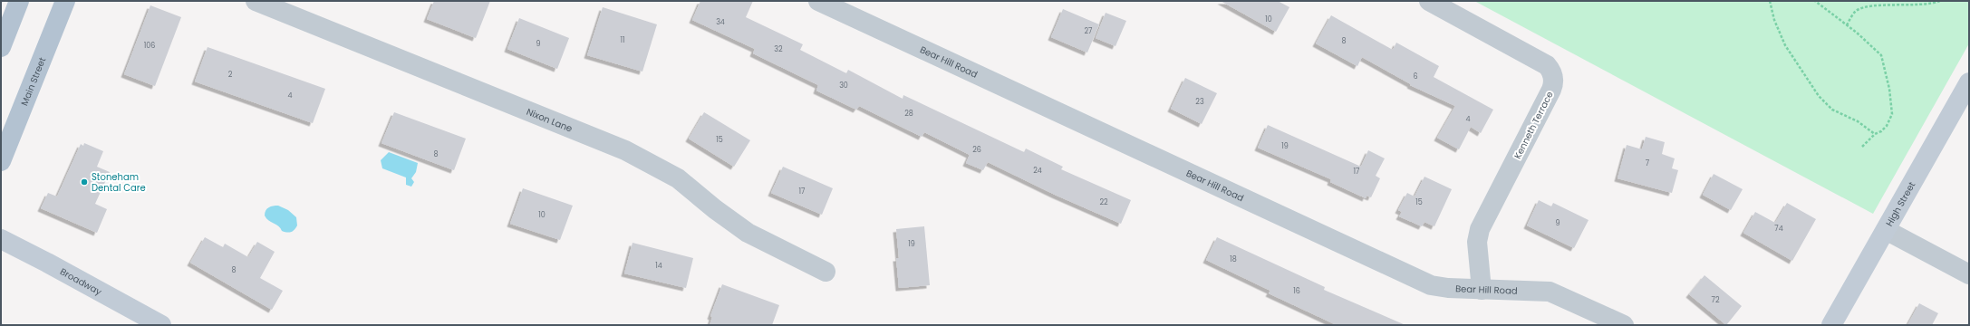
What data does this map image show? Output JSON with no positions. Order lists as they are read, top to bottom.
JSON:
{
  "streets": {
    "main road": ["Main Street"],
    "street": [
      "Bear Hill Road",
      "Nixon Lane",
      "Kenneth Terrace",
      "High Street",
      "Broadway"
    ]
  },
  "crossings": [
    ["Bear Hill Road", "Kenneth Terrace"]
  ],
  "places": ["Stoneham Dental Care"],
  "house_numbers": [
    "10",
    "34",
    "27",
    "11",
    "8",
    "9",
    "106",
    "32",
    "2",
    "6",
    "30",
    "4",
    "23",
    "28",
    "4",
    "15",
    "19",
    "26",
    "8",
    "7",
    "24",
    "17",
    "17",
    "22",
    "15",
    "10",
    "9",
    "74",
    "19",
    "18",
    "14",
    "8",
    "16",
    "72"
  ]
}
